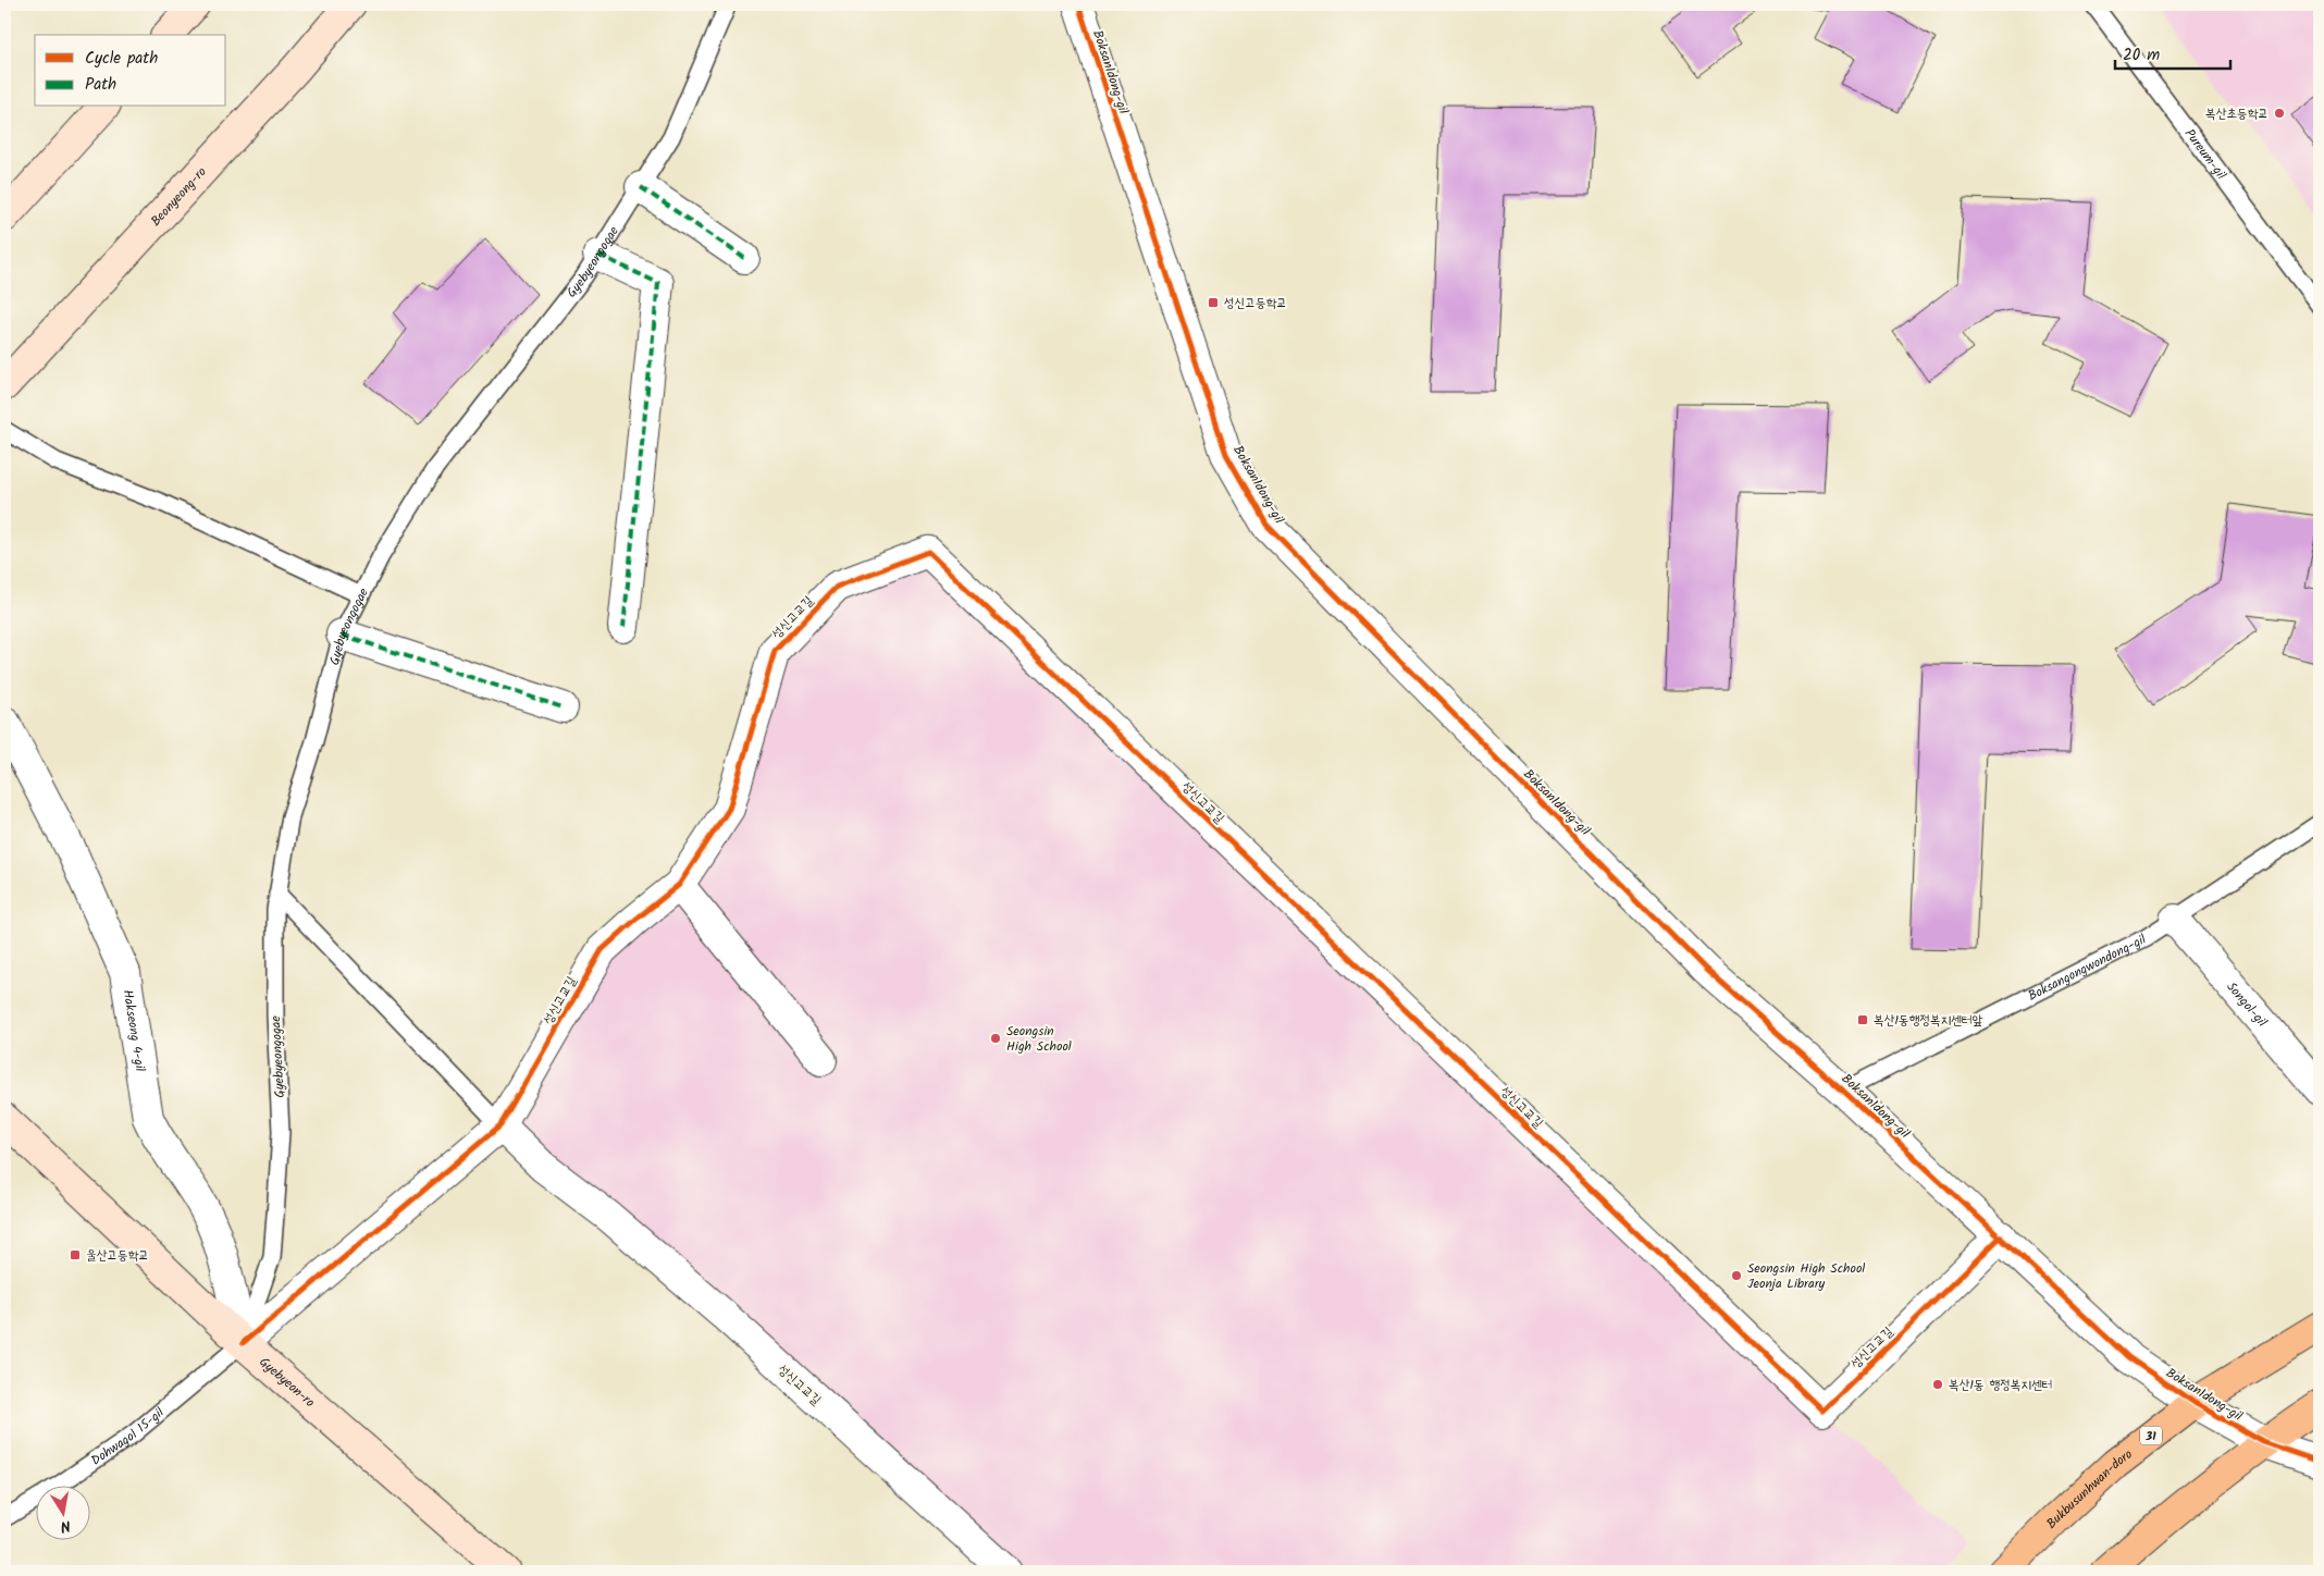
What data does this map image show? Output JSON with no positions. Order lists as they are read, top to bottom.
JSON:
{
  "streets": {
    "main road": [
      "Beonyeong-ro",
      "Gyebyeon-ro",
      "31",
      "Bukbusunhwan-doro"
    ],
    "street": [
      "Boksan1dong-gil",
      "성신고교길",
      "Songol-gil",
      "Hakseong 4-gil"
    ],
    "lane": [
      "Pureum-gil",
      "Gyebyeongogae",
      "Boksangongwondong-gil",
      "Dohwagol 15-gil"
    ]
  },
  "crossings": [
    ["Boksan1dong-gil", "성신고교길"],
    ["Boksan1dong-gil", "Boksangongwondong-gil"],
    ["Boksan1dong-gil", "Bukbusunhwan-doro"],
    ["Gyebyeongogae", "Hakseong 4-gil"],
    ["Gyebyeongogae", "Gyebyeon-ro"],
    ["Gyebyeongogae", "Dohwagol 15-gil"],
    ["Boksangongwondong-gil", "Songol-gil"],
    ["Hakseong 4-gil", "Gyebyeon-ro"],
    ["Hakseong 4-gil", "Dohwagol 15-gil"],
    ["Gyebyeon-ro", "Dohwagol 15-gil"]
  ],
  "places": {
    "other": [
      "복산초등학교",
      "Seongsin High School",
      "Seongsin High School Jeonja Library",
      "복산1동 행정복지센터"
    ],
    "transit": ["성신고등학교", "복산1동행정복지센터앞", "울산고등학교"]
  },
  "legend": ["Cycle path", "Path"],
  "scale_bar": "20 m",
  "north": "bottom"
}
